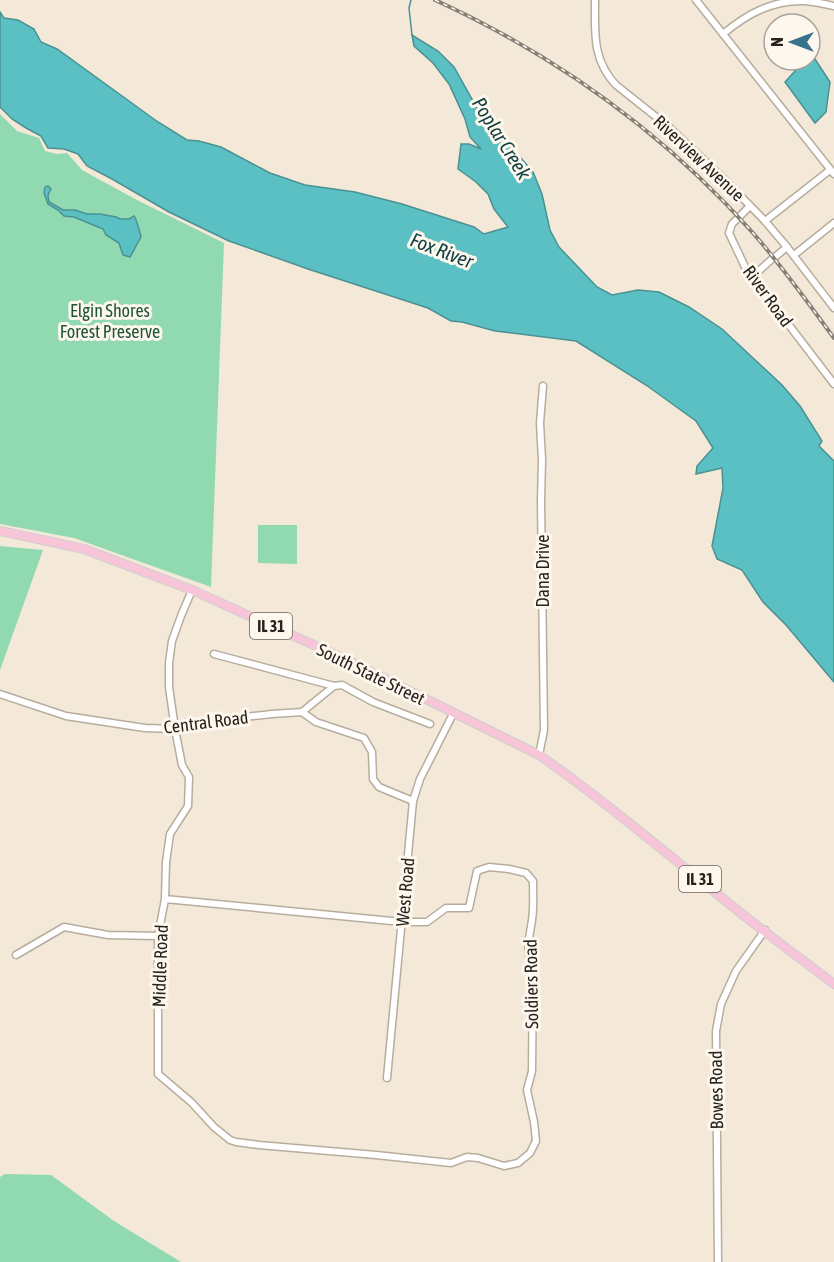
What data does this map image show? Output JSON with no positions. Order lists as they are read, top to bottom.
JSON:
{
  "streets": {
    "main road": ["IL 31", "South State Street"],
    "street": [
      "Riverview Avenue",
      "River Road",
      "Dana Drive",
      "Central Road",
      "West Road",
      "Middle Road",
      "Soldiers Road",
      "Bowes Road"
    ]
  },
  "crossings": [
    ["Riverview Avenue", "River Road"],
    ["Dana Drive", "South State Street"],
    ["IL 31", "South State Street"],
    ["IL 31", "Bowes Road"],
    ["South State Street", "West Road"],
    ["South State Street", "Middle Road"],
    ["South State Street", "Bowes Road"],
    ["Central Road", "Middle Road"],
    ["West Road", "Soldiers Road"],
    ["Middle Road", "Soldiers Road"]
  ],
  "water": ["Poplar Creek", "Fox River"],
  "parks": ["Elgin Shores Forest Preserve"],
  "north": "left"
}
